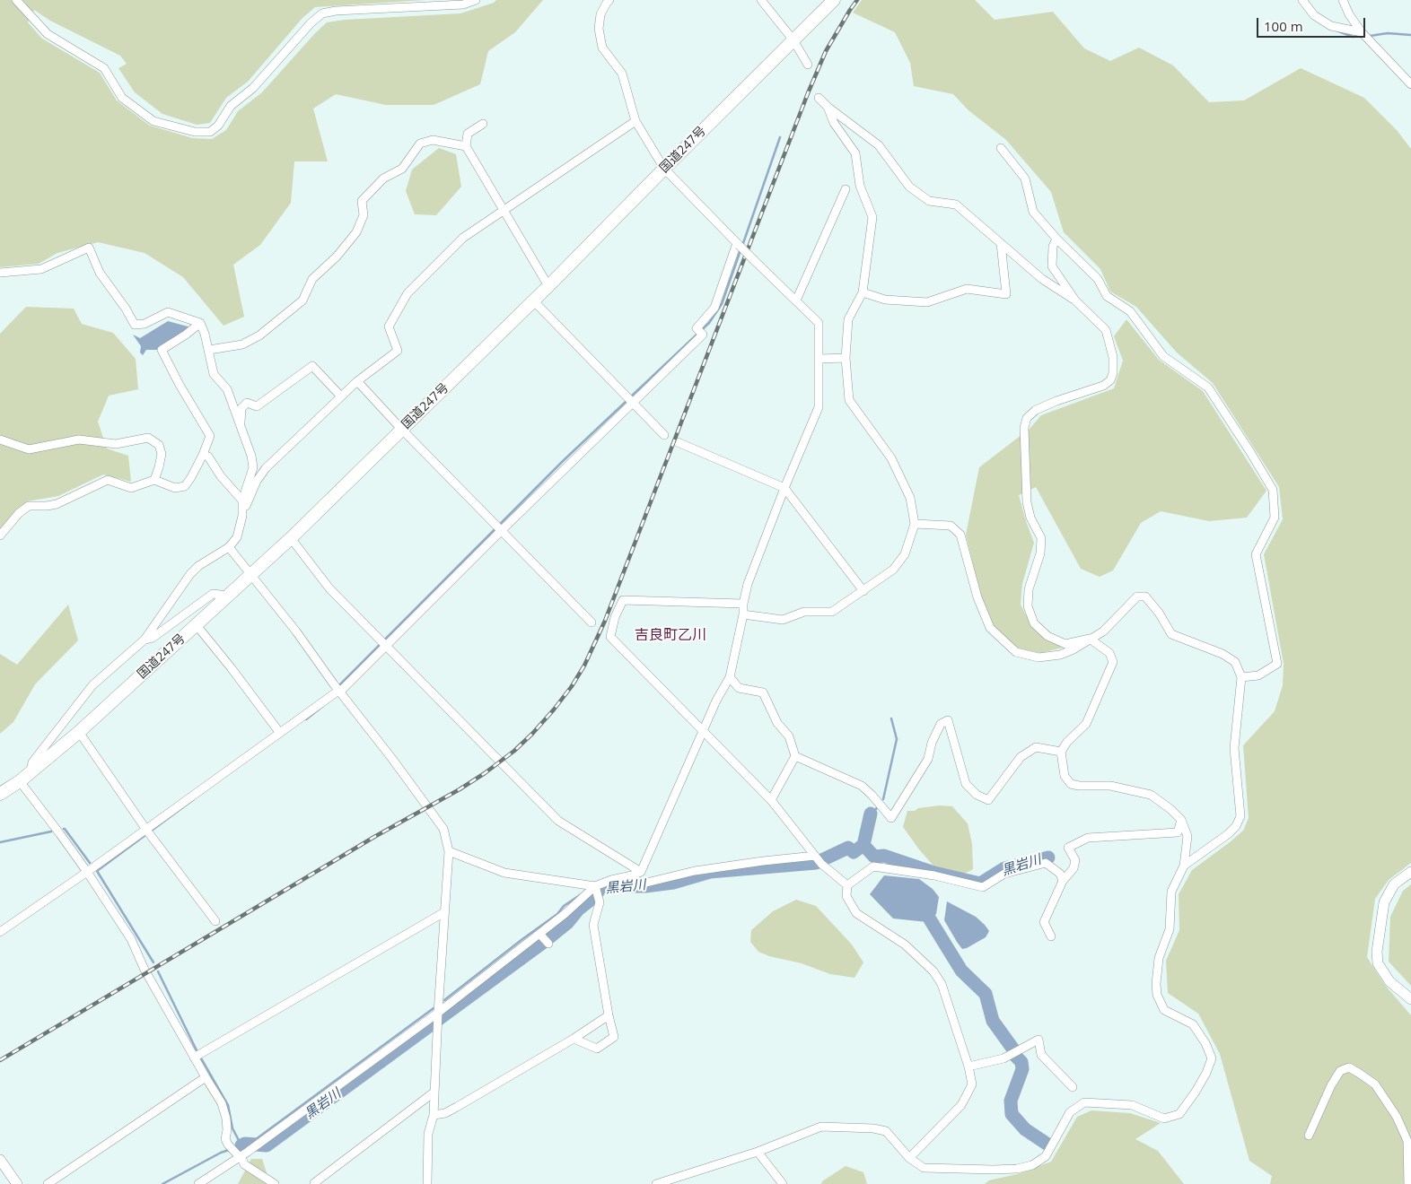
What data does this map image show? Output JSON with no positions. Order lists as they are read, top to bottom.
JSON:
{
  "streets": {
    "highway": ["国道247号"]
  },
  "districts": ["吉良町乙川"],
  "water": ["黒岩川"],
  "scale_bar": "100 m"
}
